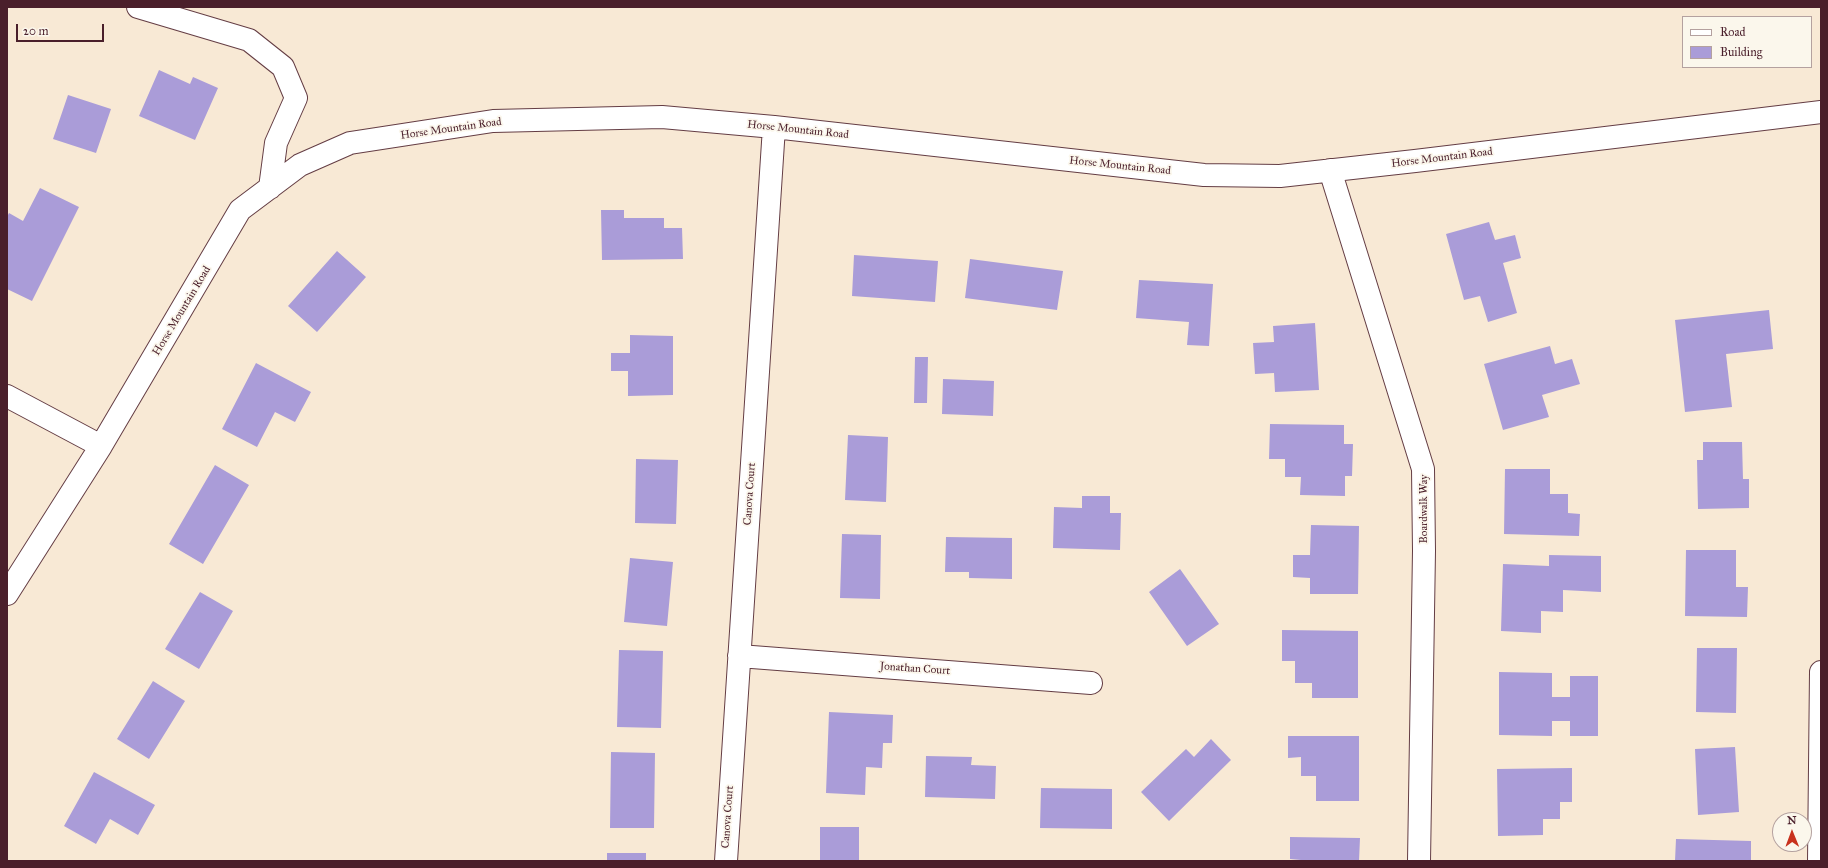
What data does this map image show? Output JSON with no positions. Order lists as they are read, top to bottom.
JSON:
{
  "streets": {
    "street": [
      "Horse Mountain Road",
      "Canova Court",
      "Boardwalk Way",
      "Jonathan Court"
    ]
  },
  "crossings": [
    ["Horse Mountain Road", "Canova Court"],
    ["Horse Mountain Road", "Boardwalk Way"],
    ["Canova Court", "Jonathan Court"]
  ],
  "legend": ["Road", "Building"],
  "scale_bar": "20 m",
  "north": "top"
}
